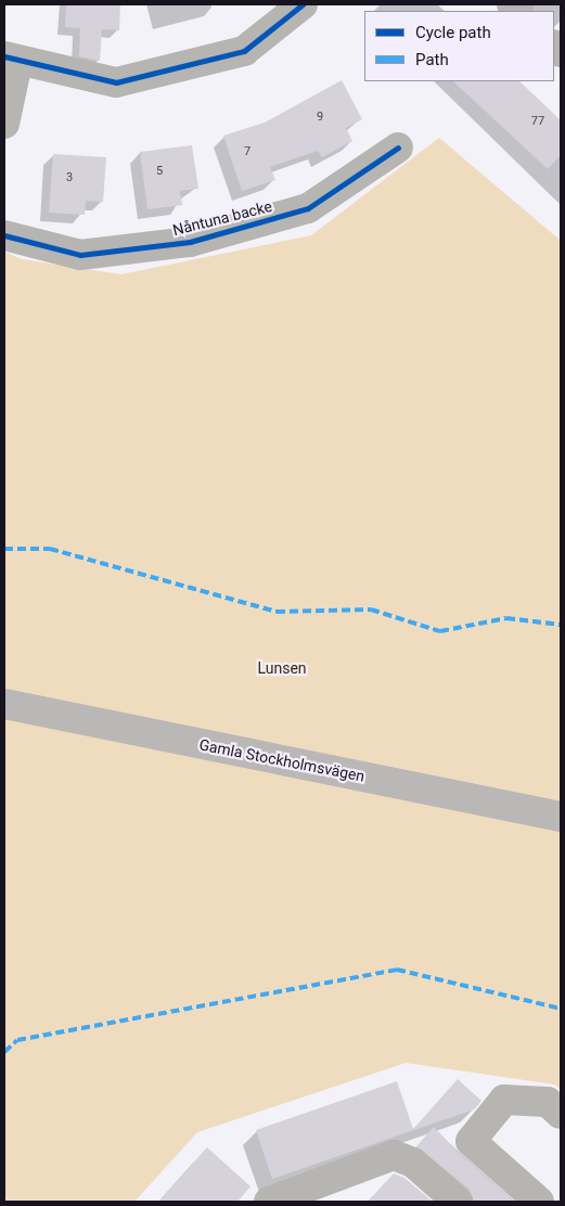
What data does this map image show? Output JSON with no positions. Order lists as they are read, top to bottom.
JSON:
{
  "streets": {
    "main road": ["Gamla Stockholmsvägen"],
    "street": ["Nåntuna backe"]
  },
  "parks": ["Lunsen"],
  "house_numbers": [
    "9",
    "77",
    "7",
    "5",
    "3"
  ],
  "legend": ["Cycle path", "Path"]
}
